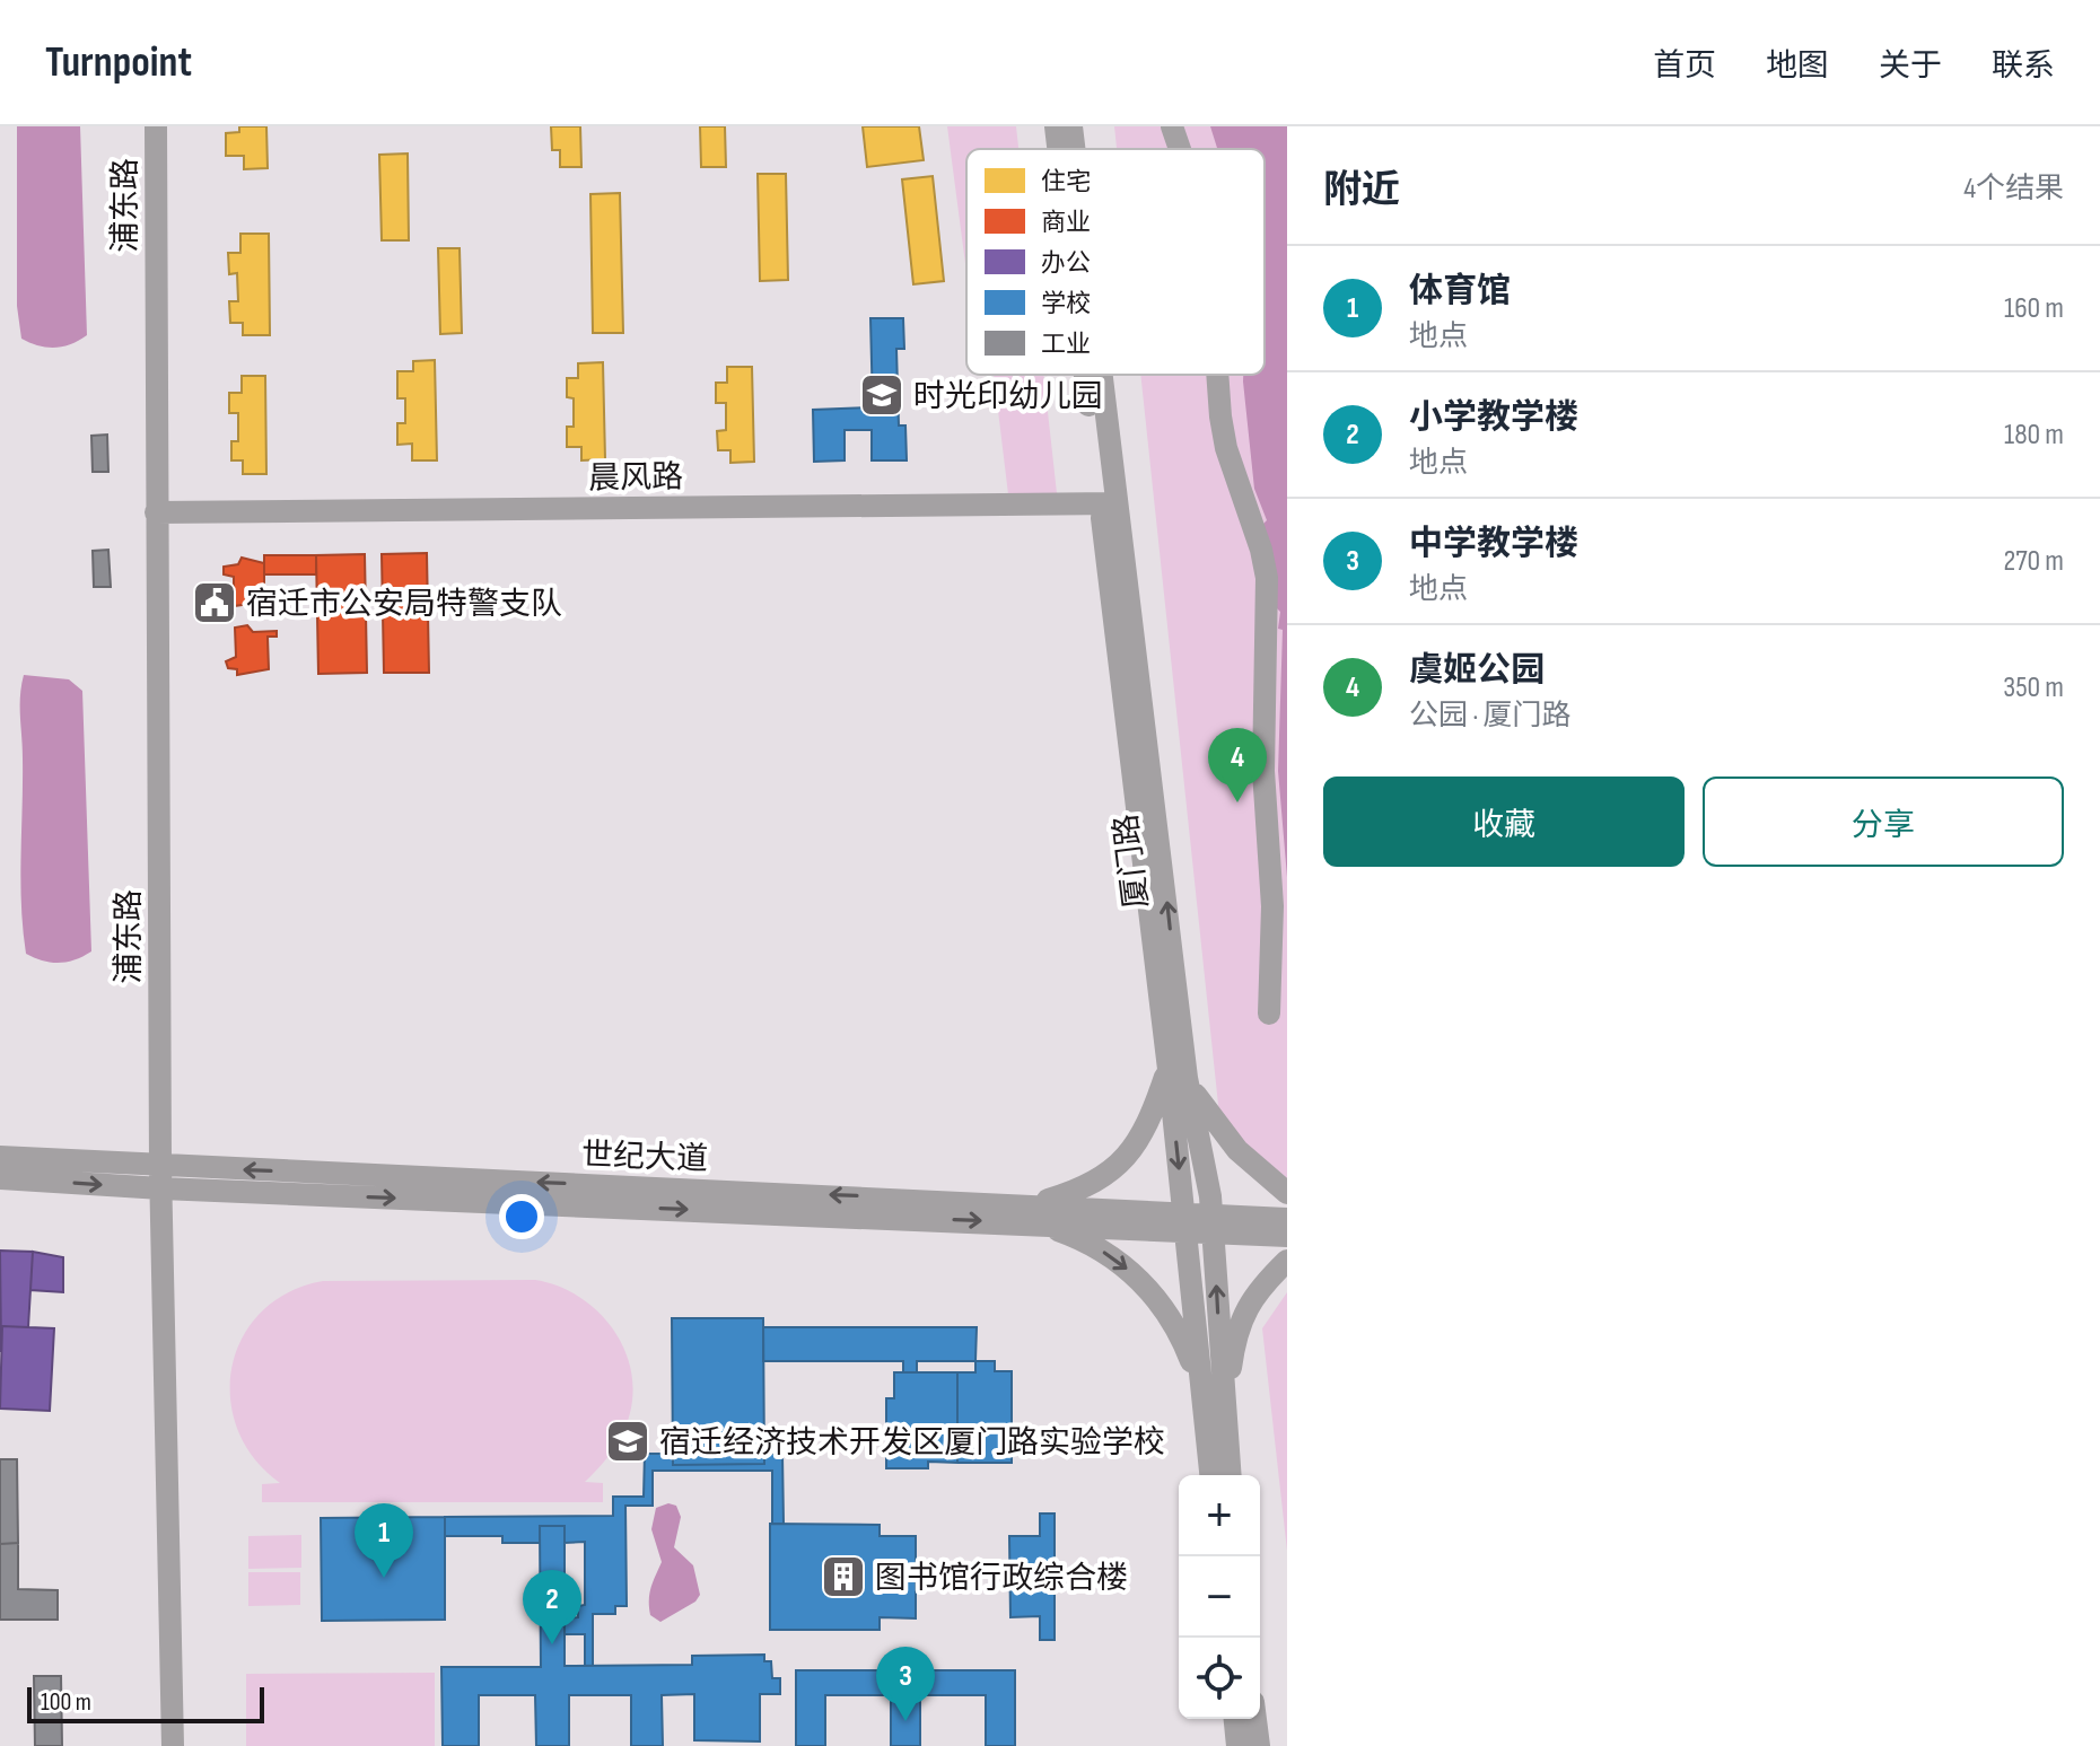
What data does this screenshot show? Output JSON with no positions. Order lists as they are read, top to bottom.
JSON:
{
  "streets": {
    "street": [
      "浦东路",
      "晨风路",
      "厦门路",
      "世纪大道"
    ]
  },
  "crossings": [
    ["浦东路", "晨风路"],
    ["浦东路", "世纪大道"],
    ["晨风路", "厦门路"],
    ["厦门路", "世纪大道"]
  ],
  "places": {
    "school or university": ["时光印幼儿园", "宿迁经济技术开发区厦门路实验学校"],
    "public building": ["宿迁市公安局特警支队"],
    "building": ["图书馆行政综合楼"]
  },
  "legend": [
    "住宅",
    "商业",
    "办公",
    "学校",
    "工业"
  ],
  "scale_bar": "100 m",
  "page": {
    "header": "Turnpoint",
    "nav": [
      "首页",
      "地图",
      "关于",
      "联系"
    ],
    "heading": ["附近", "4个结果"],
    "list": [
      {
        "mark": "1",
        "name": "体育馆",
        "note": "地点",
        "value": "160 m"
      },
      {
        "mark": "2",
        "name": "小学教学楼",
        "note": "地点",
        "value": "180 m"
      },
      {
        "mark": "3",
        "name": "中学教学楼",
        "note": "地点",
        "value": "270 m"
      },
      {
        "mark": "4",
        "name": "虞姬公园",
        "note": "公园 · 厦门路",
        "value": "350 m"
      }
    ],
    "pins": [
      "4",
      "1",
      "2",
      "3"
    ],
    "buttons": ["收藏", "分享"],
    "map_buttons": ["+", "−"],
    "scale": "100 m"
  }
}
